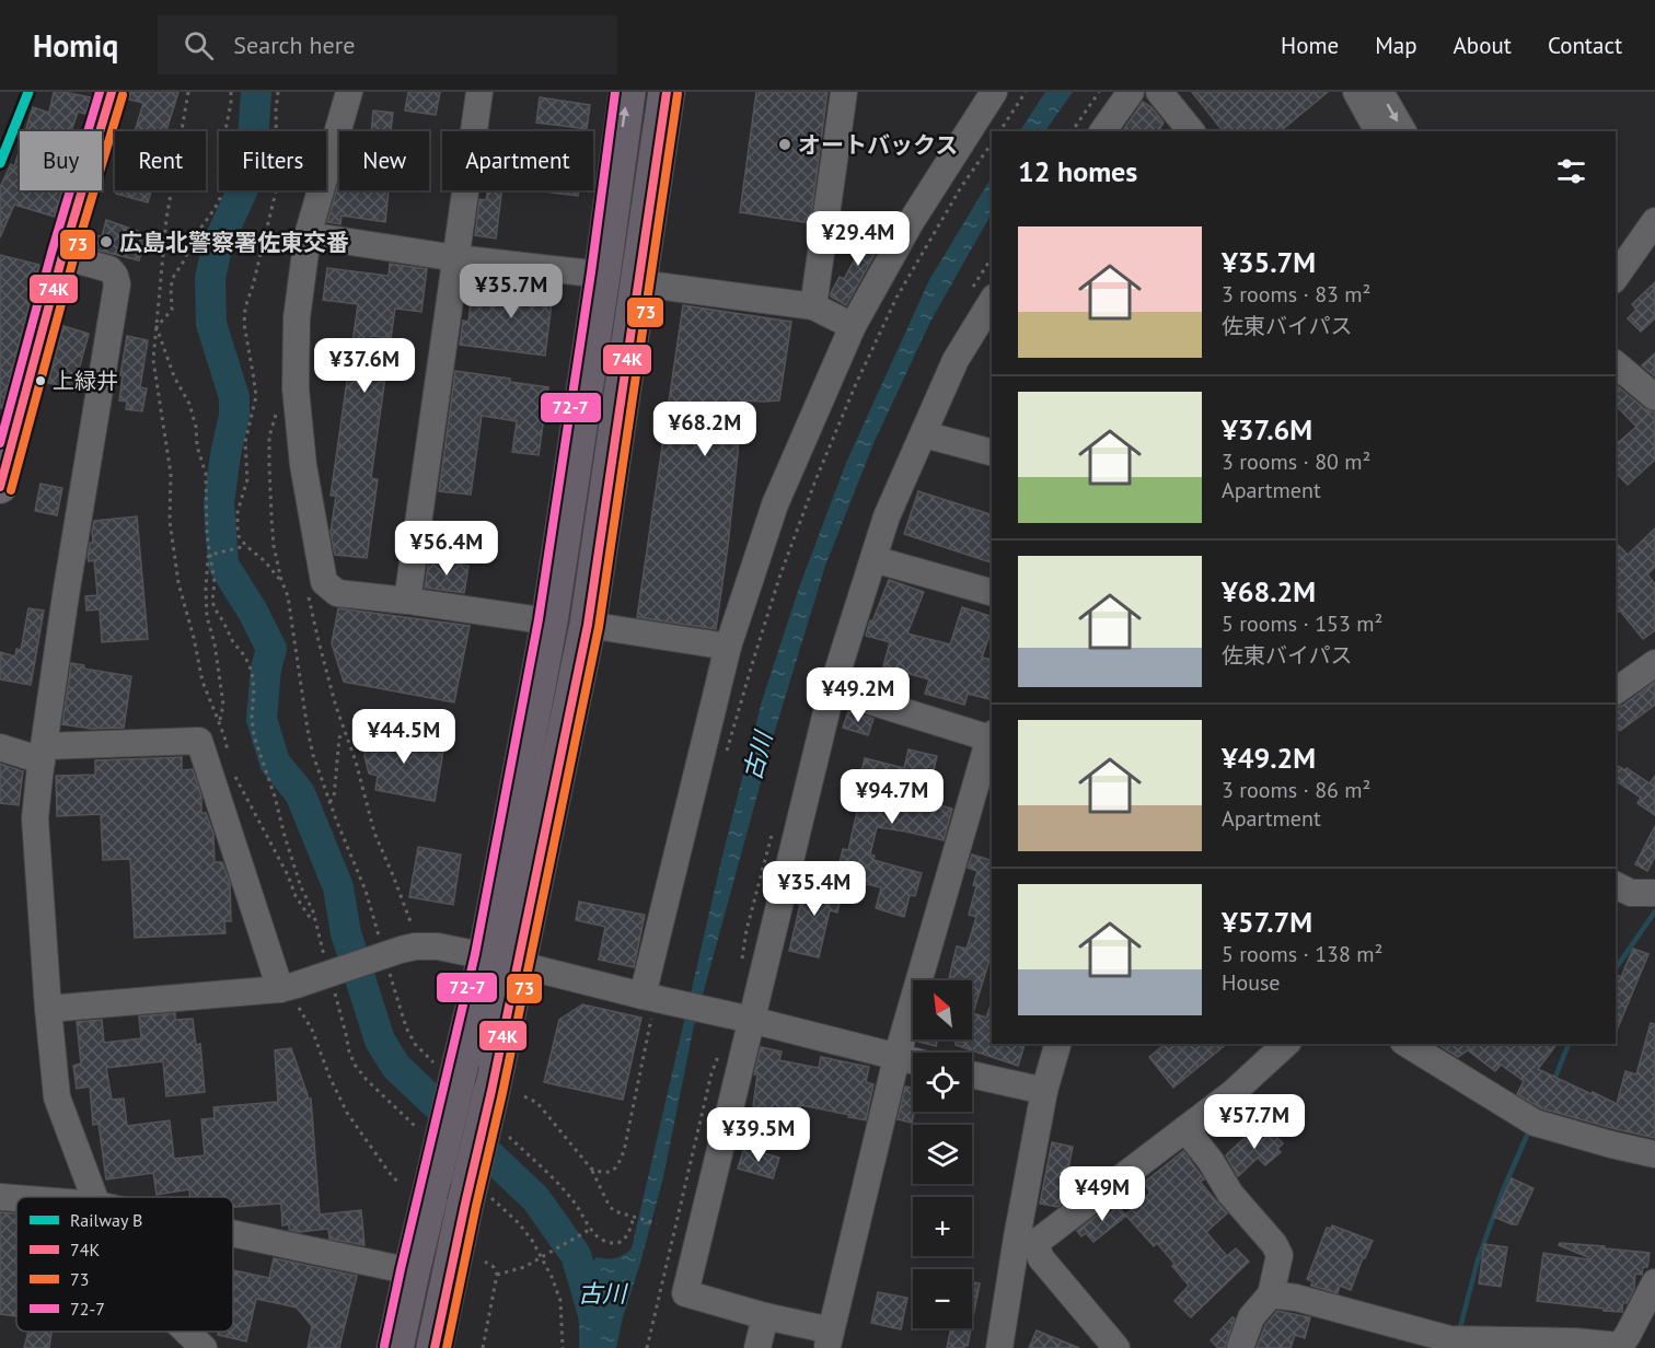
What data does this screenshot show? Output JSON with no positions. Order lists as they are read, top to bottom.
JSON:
{
  "water": ["古川"],
  "places": ["オートバックス", "広島北警察署佐東交番", "上緑井"],
  "lines": [
    "rail line B",
    "transit line 74K",
    "transit line 72-7",
    "transit line 73"
  ],
  "legend": [
    "Railway B",
    "74K",
    "73",
    "72-7"
  ],
  "north": "top left",
  "page": {
    "header": "Homiq",
    "search": "Search here",
    "nav": [
      "Home",
      "Map",
      "About",
      "Contact"
    ],
    "chip": [
      "Buy",
      "Rent",
      "Filters",
      "New",
      "Apartment"
    ],
    "heading": "12 homes",
    "list": [
      {
        "name": "¥35.7M",
        "note": "3 rooms · 83 m² · 佐東バイパス"
      },
      {
        "name": "¥37.6M",
        "note": "3 rooms · 80 m² · Apartment"
      },
      {
        "name": "¥68.2M",
        "note": "5 rooms · 153 m² · 佐東バイパス"
      },
      {
        "name": "¥49.2M",
        "note": "3 rooms · 86 m² · Apartment"
      },
      {
        "name": "¥57.7M",
        "note": "5 rooms · 138 m² · House"
      }
    ],
    "price": [
      "¥29.4M",
      "¥35.7M",
      "¥37.6M",
      "¥68.2M",
      "¥56.4M",
      "¥49.2M",
      "¥44.5M",
      "¥94.7M",
      "¥35.4M",
      "¥57.7M",
      "¥39.5M",
      "¥49M"
    ],
    "map_buttons": ["+", "−"]
  }
}
